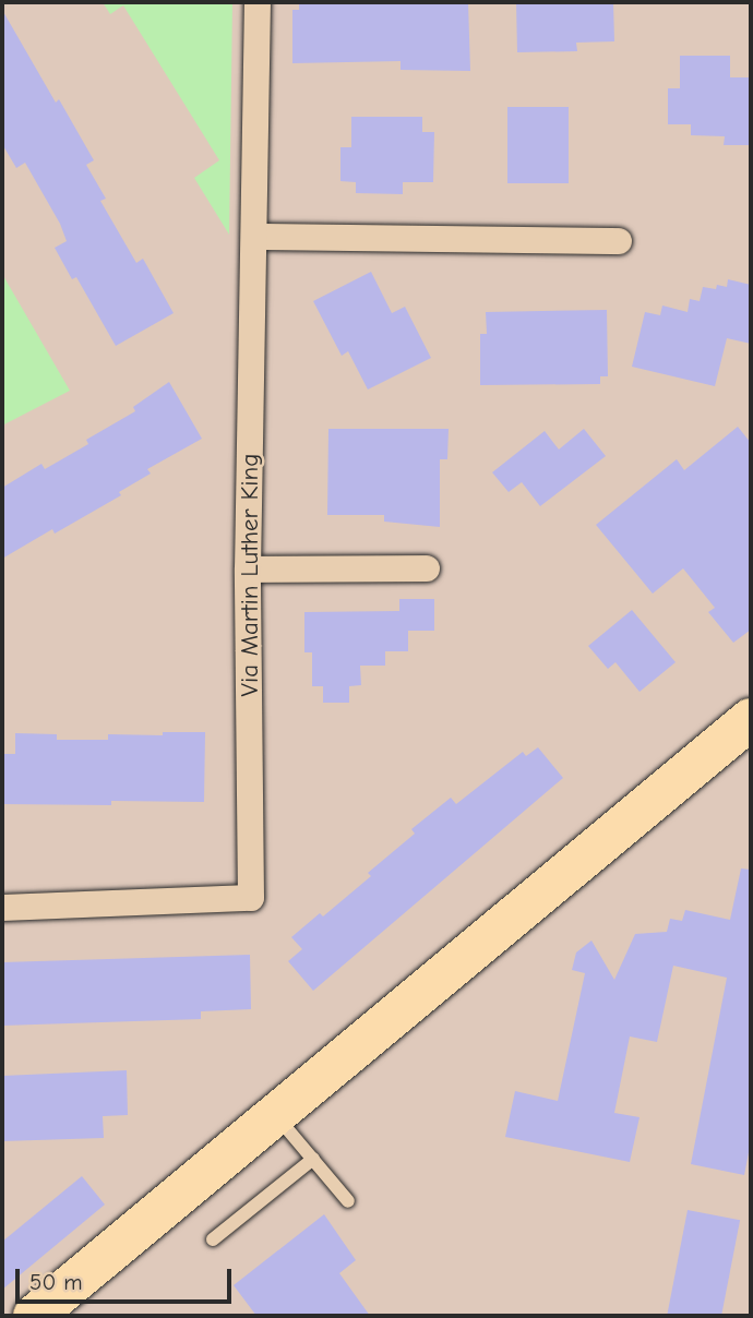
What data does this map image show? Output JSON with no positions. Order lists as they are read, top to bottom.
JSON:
{
  "streets": {
    "street": ["Via Martin Luther King"]
  },
  "scale_bar": "50 m"
}
